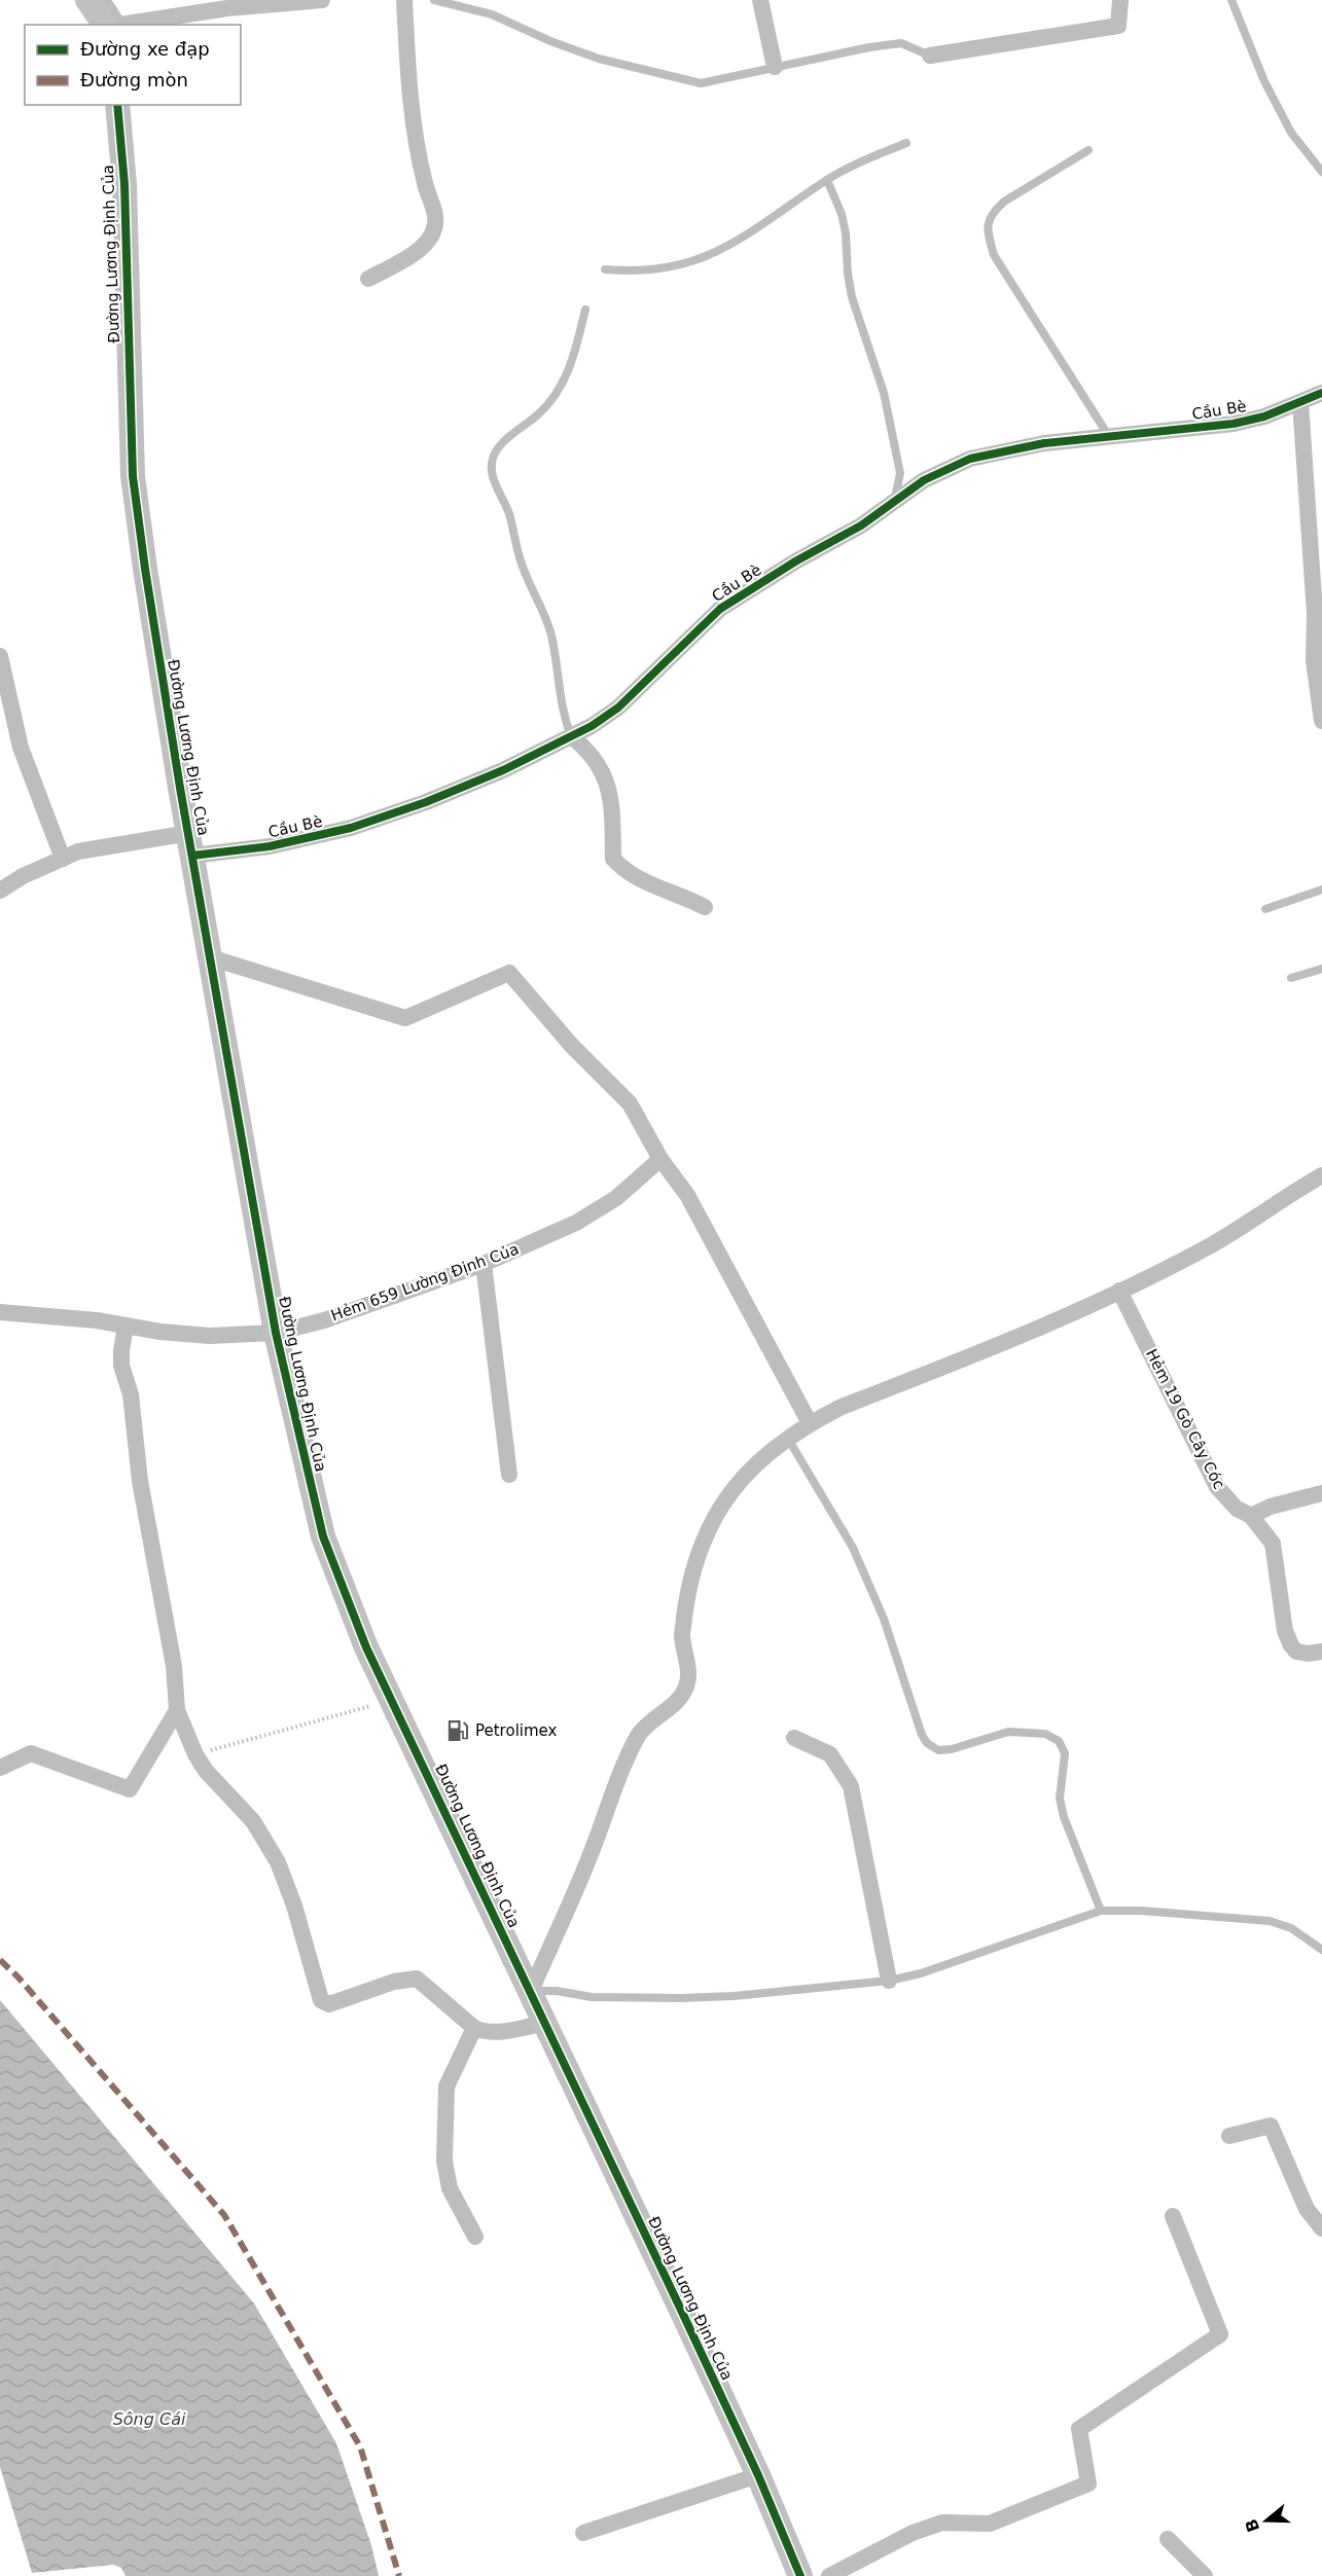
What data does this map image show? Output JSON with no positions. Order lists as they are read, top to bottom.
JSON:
{
  "streets": {
    "street": [
      "Đường Lương Định Của",
      "Cầu Bè",
      "Hẻm 659 Lường Định Của",
      "Hẻm 19 Gò Cây Cóc"
    ]
  },
  "crossings": [
    ["Đường Lương Định Của", "Cầu Bè"],
    ["Đường Lương Định Của", "Hẻm 659 Lường Định Của"]
  ],
  "water": ["Sông Cái"],
  "places": {
    "fuel station": ["Petrolimex"]
  },
  "legend": ["Đường xe đạp", "Đường mòn"],
  "north": "left"
}
